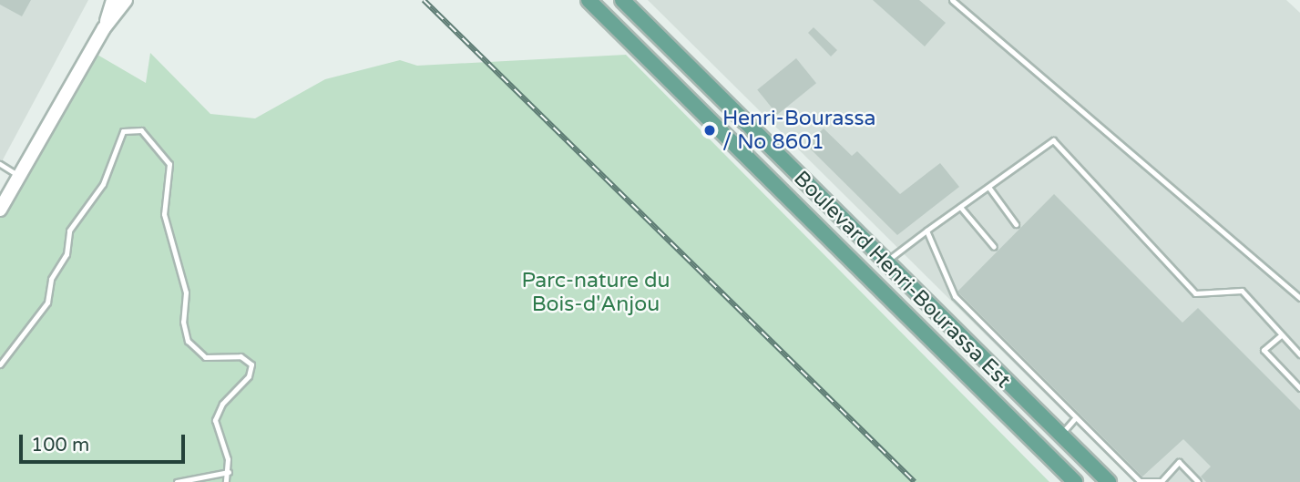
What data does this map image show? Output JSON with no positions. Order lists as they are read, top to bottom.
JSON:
{
  "streets": {
    "main road": ["Boulevard Henri-Bourassa Est"]
  },
  "parks": ["Parc-nature du Bois-d'Anjou"],
  "places": ["Henri-Bourassa / No 8601"],
  "scale_bar": "100 m"
}
